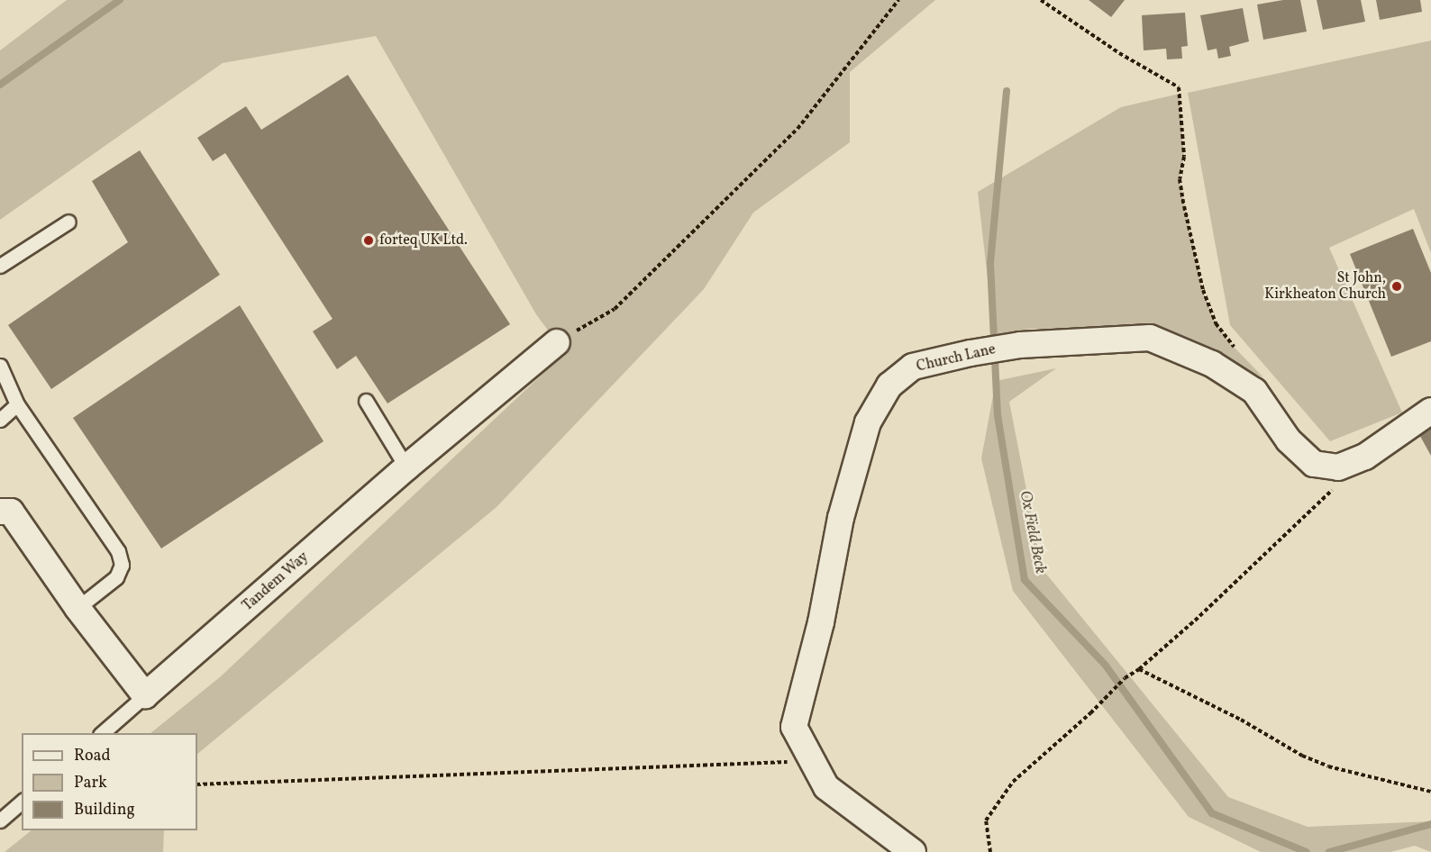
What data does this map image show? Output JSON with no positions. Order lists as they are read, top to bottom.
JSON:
{
  "streets": {
    "street": ["Church Lane", "Tandem Way"]
  },
  "water": ["Ox Field Beck"],
  "places": ["forteq UK Ltd.", "St John, Kirkheaton Church"],
  "legend": ["Road", "Park", "Building"]
}
